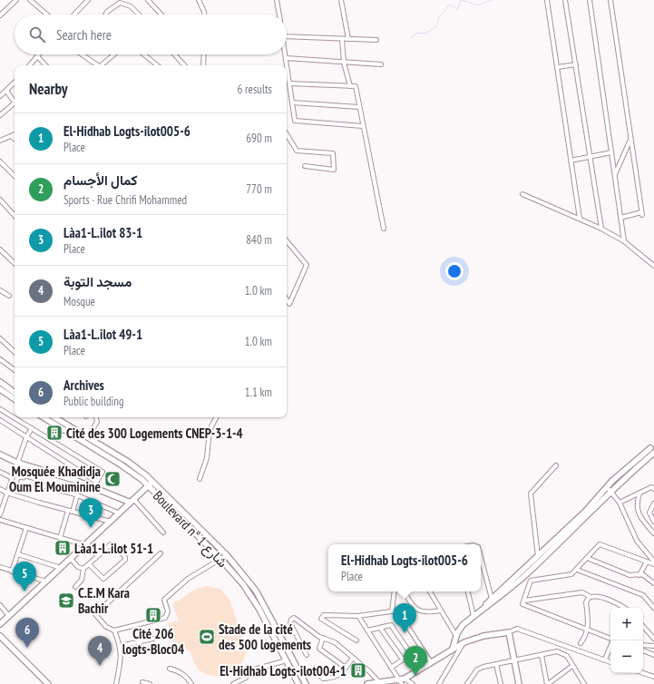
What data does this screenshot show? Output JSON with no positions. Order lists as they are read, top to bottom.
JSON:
{
  "streets": {
    "street": ["Boulevard n° شارع 1"]
  },
  "places": {
    "building": [
      "Cité des 300 Logements CNEP-3-1-4",
      "Làa1-L.ilot 51-1",
      "Cité 206 logts-Bloc04",
      "El-Hidhab Logts-ilot004-1"
    ],
    "mosque": ["Mosquée Khadidja Oum El Mouminine"],
    "school or university": ["C.E.M Kara Bachir"],
    "sports": ["Stade de la cité des 500 logements"]
  },
  "page": {
    "search": "Search here",
    "heading": ["Nearby", "6 results"],
    "list": [
      {
        "mark": "1",
        "name": "El-Hidhab Logts-ilot005-6",
        "note": "Place",
        "value": "690 m"
      },
      {
        "mark": "2",
        "name": "كمال الأجسام",
        "note": "Sports · Rue Chrifi Mohammed",
        "value": "770 m"
      },
      {
        "mark": "3",
        "name": "Làa1-L.ilot 83-1",
        "note": "Place",
        "value": "840 m"
      },
      {
        "mark": "4",
        "name": "مسجد التوبة",
        "note": "Mosque",
        "value": "1.0 km"
      },
      {
        "mark": "5",
        "name": "Làa1-L.ilot 49-1",
        "note": "Place",
        "value": "1.0 km"
      },
      {
        "mark": "6",
        "name": "Archives",
        "note": "Public building",
        "value": "1.1 km"
      }
    ],
    "pins": [
      "3",
      "5",
      "1",
      "6",
      "4",
      "2"
    ],
    "popup": ["El-Hidhab Logts-ilot005-6", "Place"],
    "map_buttons": ["+", "−"]
  }
}
